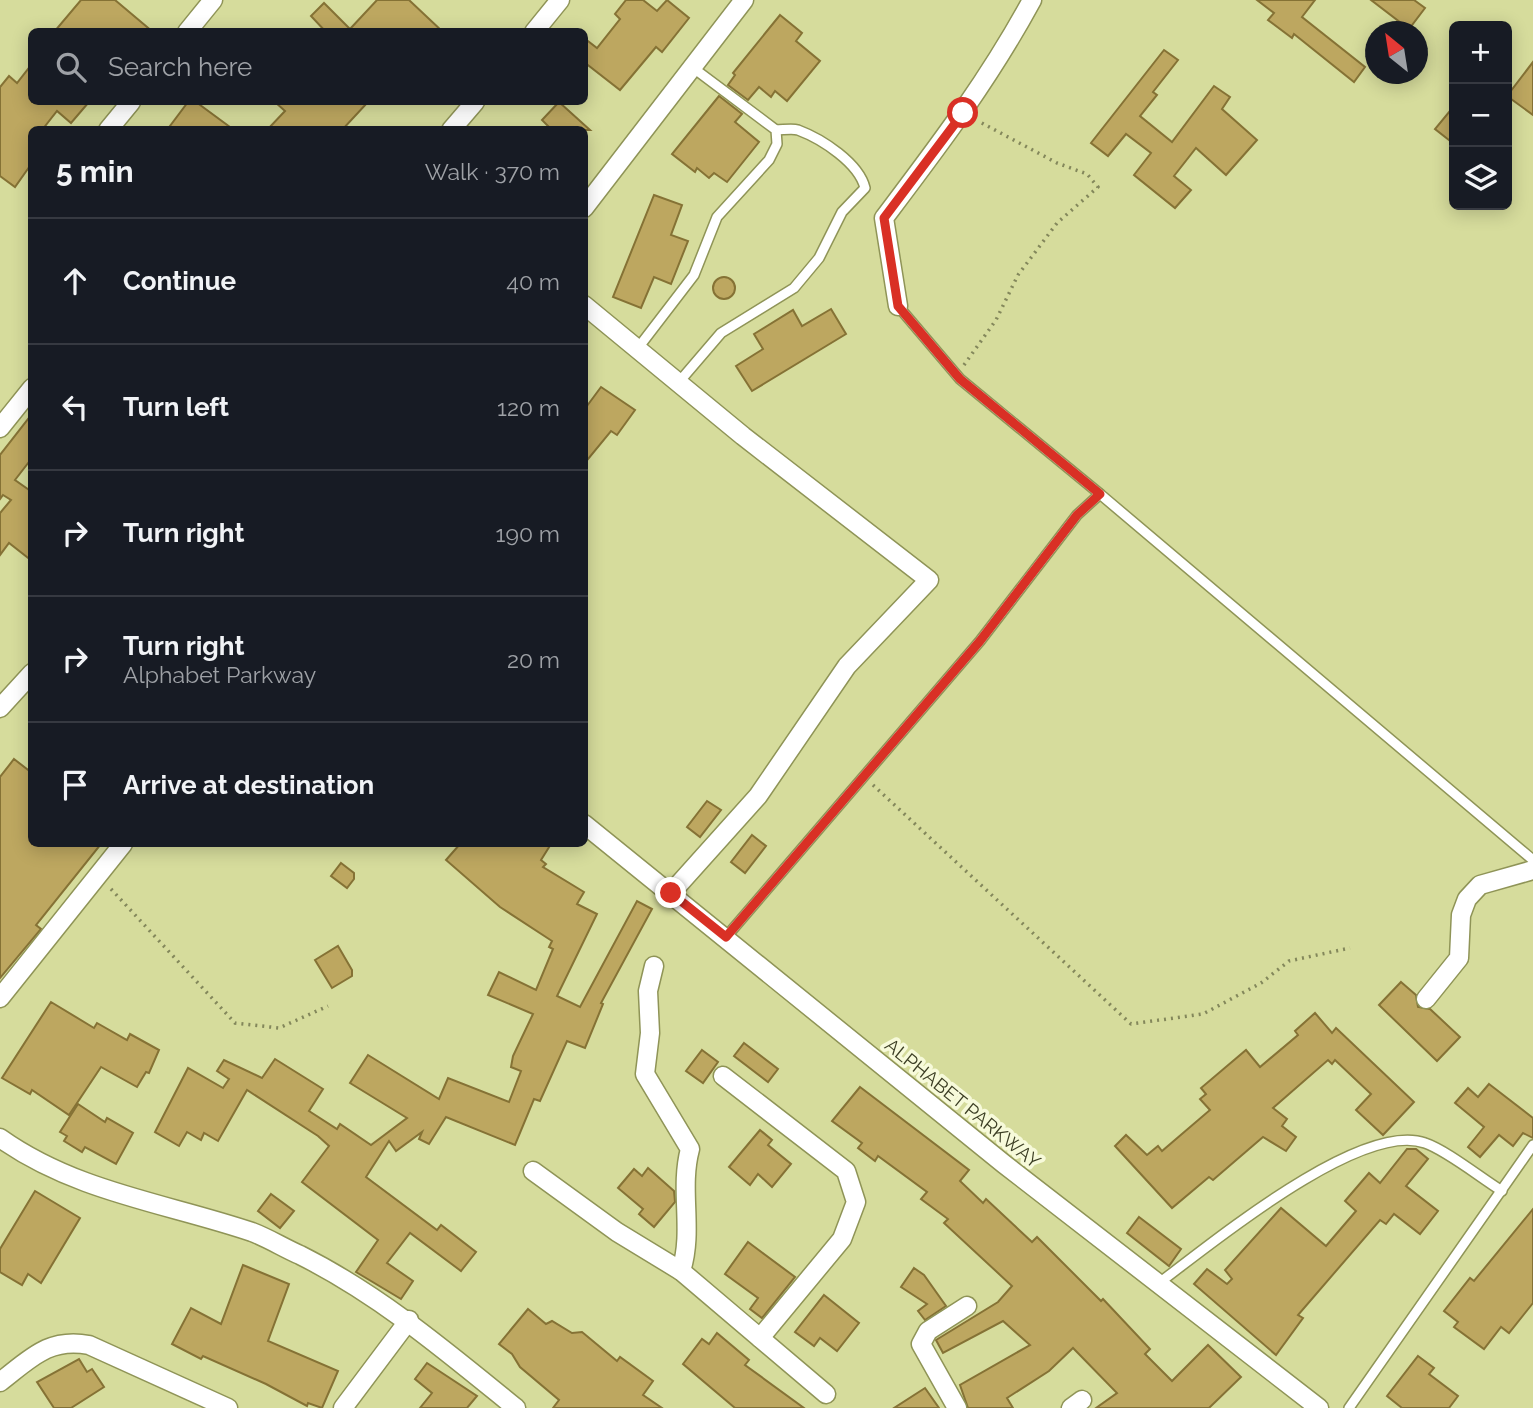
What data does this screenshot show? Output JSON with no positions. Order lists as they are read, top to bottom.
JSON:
{
  "streets": {
    "street": ["ALPHABET PARKWAY"]
  },
  "north": "top left",
  "page": {
    "map_buttons": ["+", "−"],
    "search": "Search here",
    "heading": ["5 min", "Walk · 370 m"],
    "list": [
      ["Continue", "40 m"],
      ["Turn left", "120 m"],
      ["Turn right", "190 m"],
      ["Turn right", "Alphabet Parkway", "20 m"],
      "Arrive at destination"
    ]
  }
}
